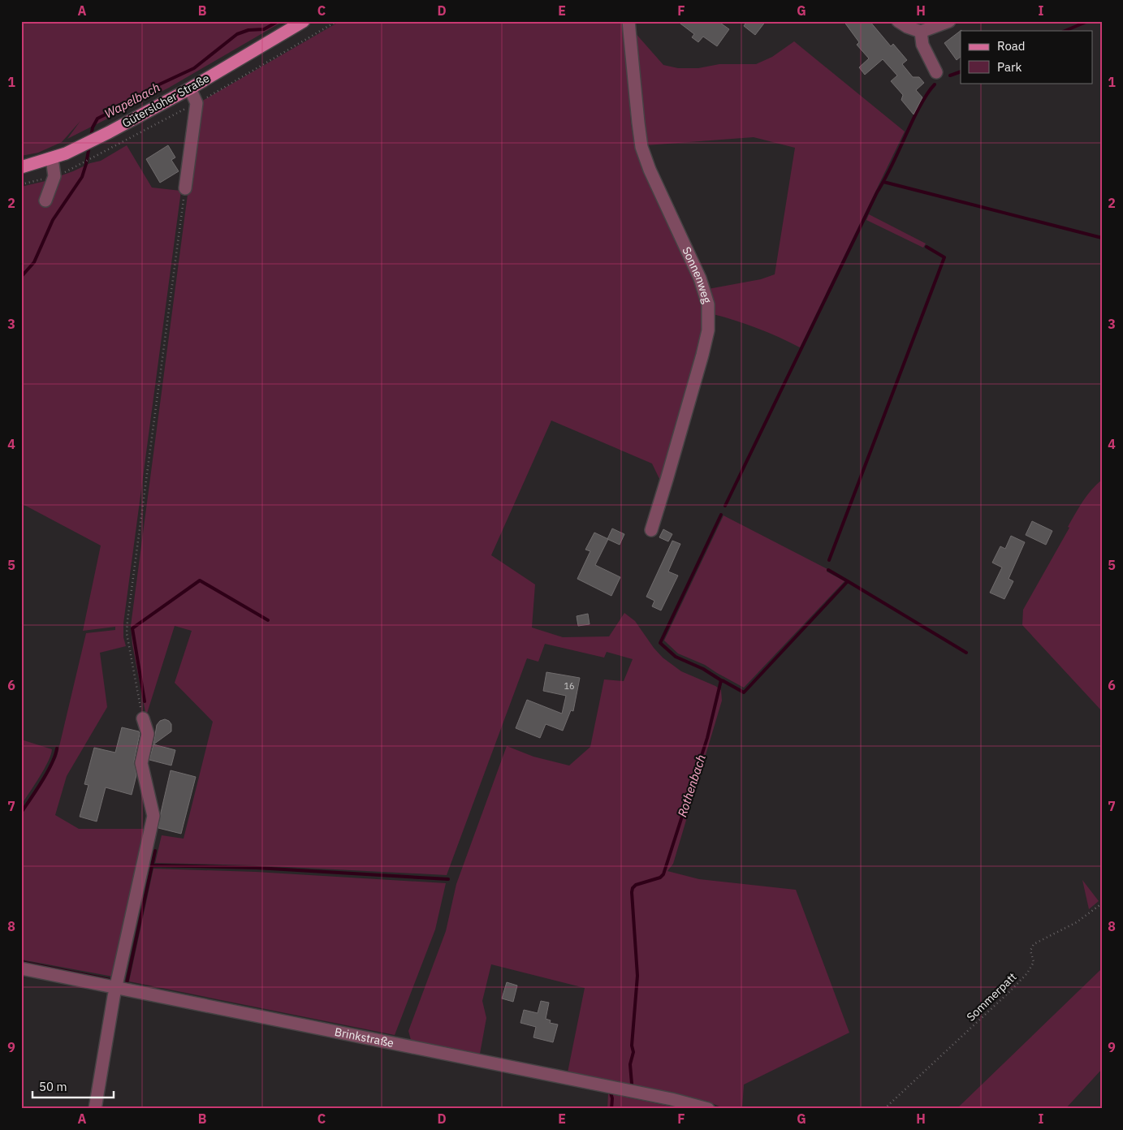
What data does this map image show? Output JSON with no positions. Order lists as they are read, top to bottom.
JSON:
{
  "streets": {
    "main road": ["Gütersloher Straße"],
    "street": ["Sonnenweg", "Brinkstraße"],
    "path": ["Sommerpatt"]
  },
  "water": ["Wapelbach", "Rothenbach"],
  "house_numbers": ["16"],
  "legend": ["Road", "Park"],
  "scale_bar": "50 m",
  "grid": {
    "columns": [
      "A",
      "B",
      "C",
      "D",
      "E",
      "F",
      "G",
      "H",
      "I"
    ],
    "rows": [
      "1",
      "2",
      "3",
      "4",
      "5",
      "6",
      "7",
      "8",
      "9"
    ]
  }
}
